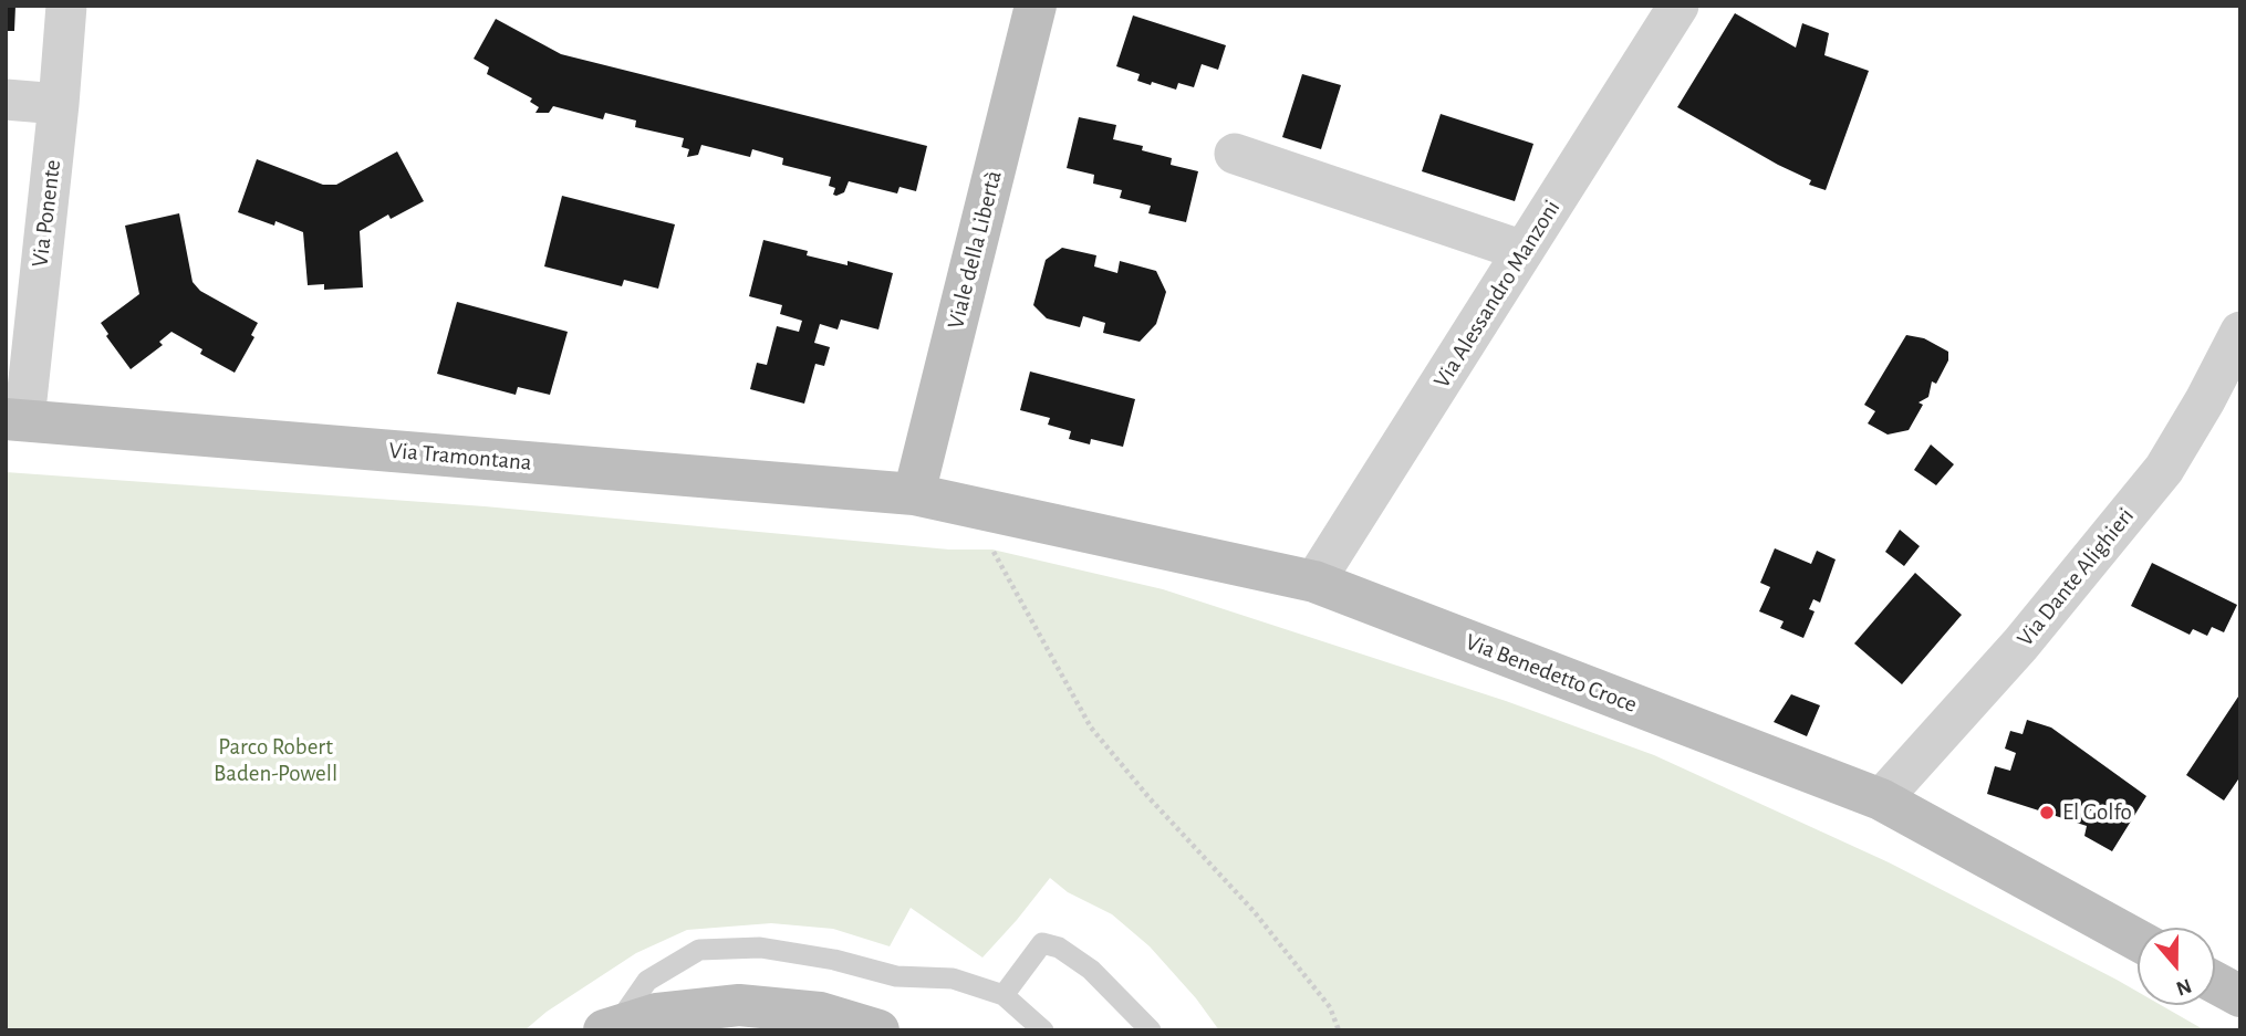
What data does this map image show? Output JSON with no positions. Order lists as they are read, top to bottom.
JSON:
{
  "streets": {
    "street": [
      "Via Ponente",
      "Viale della Libertà",
      "Via Alessandro Manzoni",
      "Via Tramontana",
      "Via Dante Alighieri",
      "Via Benedetto Croce"
    ]
  },
  "crossings": [
    ["Via Ponente", "Via Tramontana"],
    ["Viale della Libertà", "Via Tramontana"],
    ["Viale della Libertà", "Via Benedetto Croce"],
    ["Via Alessandro Manzoni", "Via Benedetto Croce"],
    ["Via Tramontana", "Via Benedetto Croce"],
    ["Via Dante Alighieri", "Via Benedetto Croce"]
  ],
  "parks": ["Parco Robert Baden-Powell"],
  "places": ["El Golfo"],
  "north": "bottom"
}
